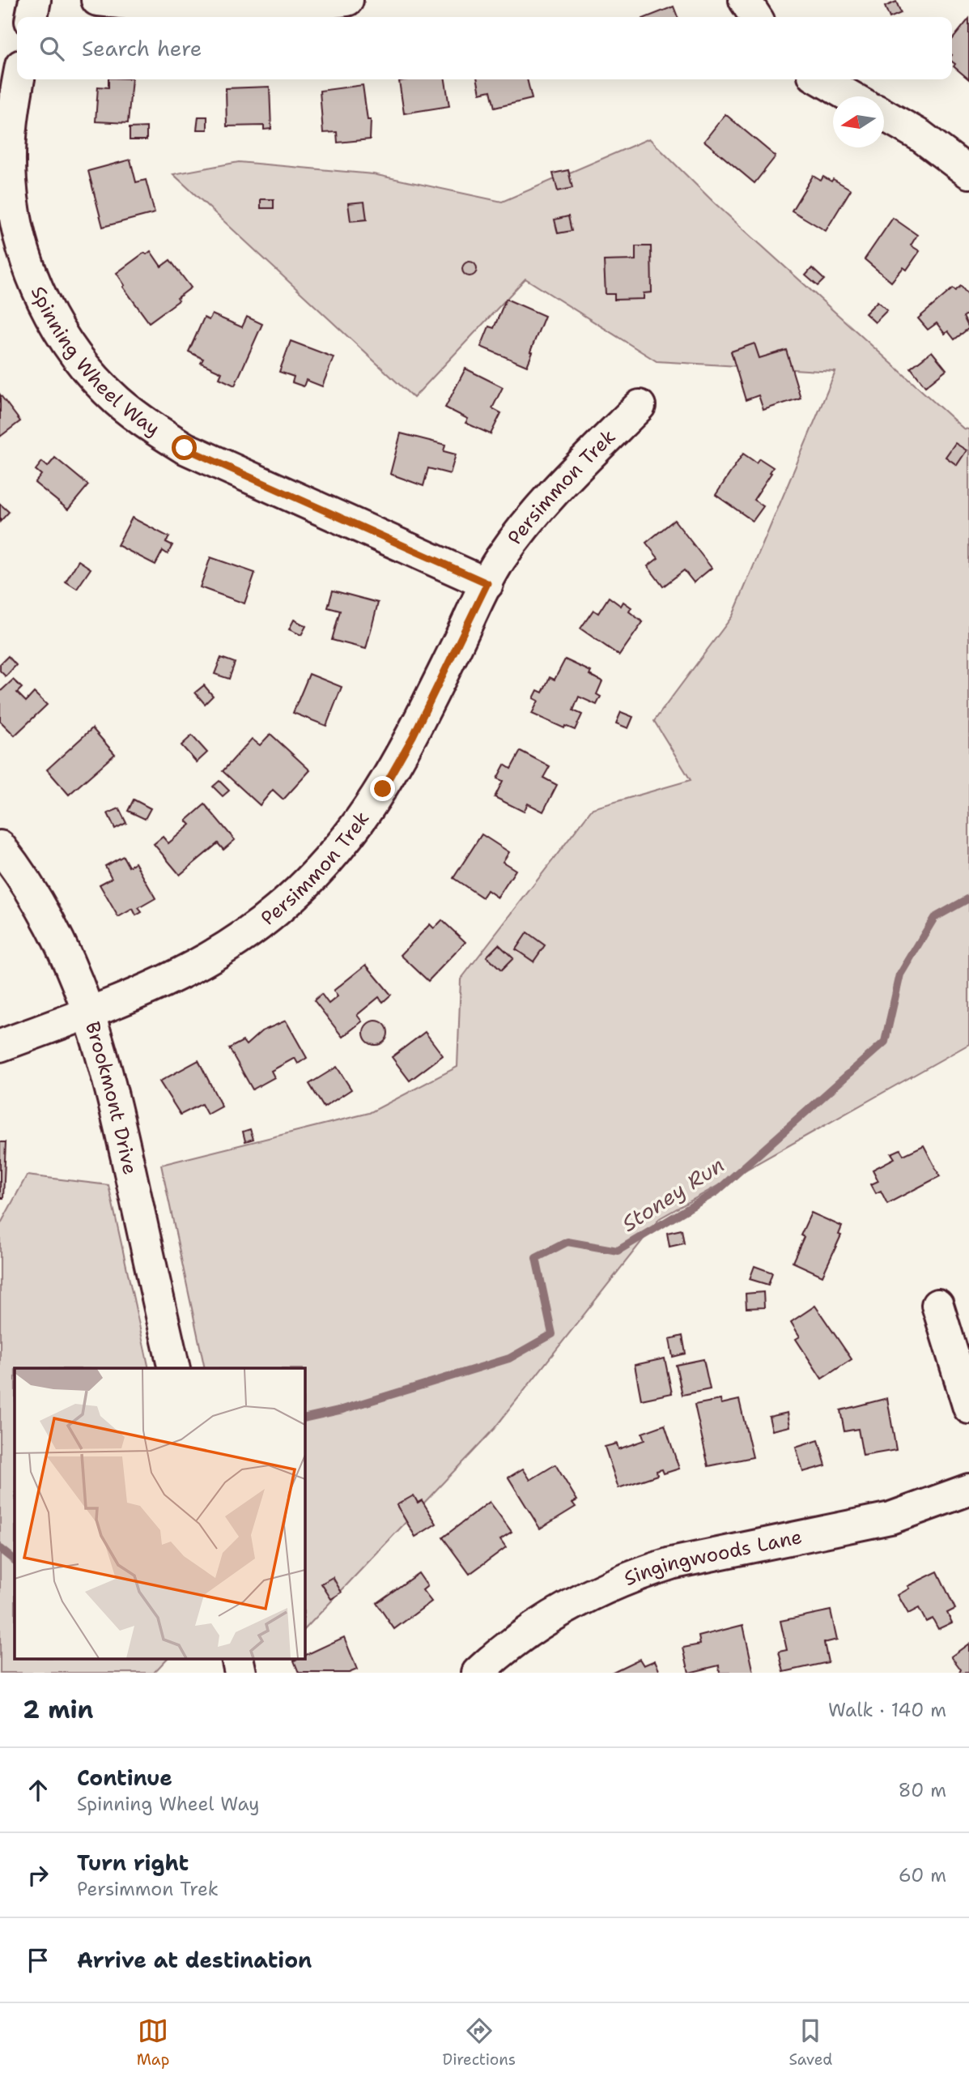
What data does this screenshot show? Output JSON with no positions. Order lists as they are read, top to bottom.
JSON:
{
  "streets": {
    "street": [
      "Spinning Wheel Way",
      "Persimmon Trek",
      "Brookmont Drive",
      "Singingwoods Lane"
    ]
  },
  "crossings": [
    ["Spinning Wheel Way", "Persimmon Trek"],
    ["Persimmon Trek", "Brookmont Drive"]
  ],
  "water": ["Stoney Run"],
  "north": "left",
  "page": {
    "search": "Search here",
    "heading": ["2 min", "Walk · 140 m"],
    "list": [
      ["Continue", "Spinning Wheel Way", "80 m"],
      ["Turn right", "Persimmon Trek", "60 m"],
      "Arrive at destination"
    ],
    "nav": ["Map", "Directions", "Saved"]
  }
}
